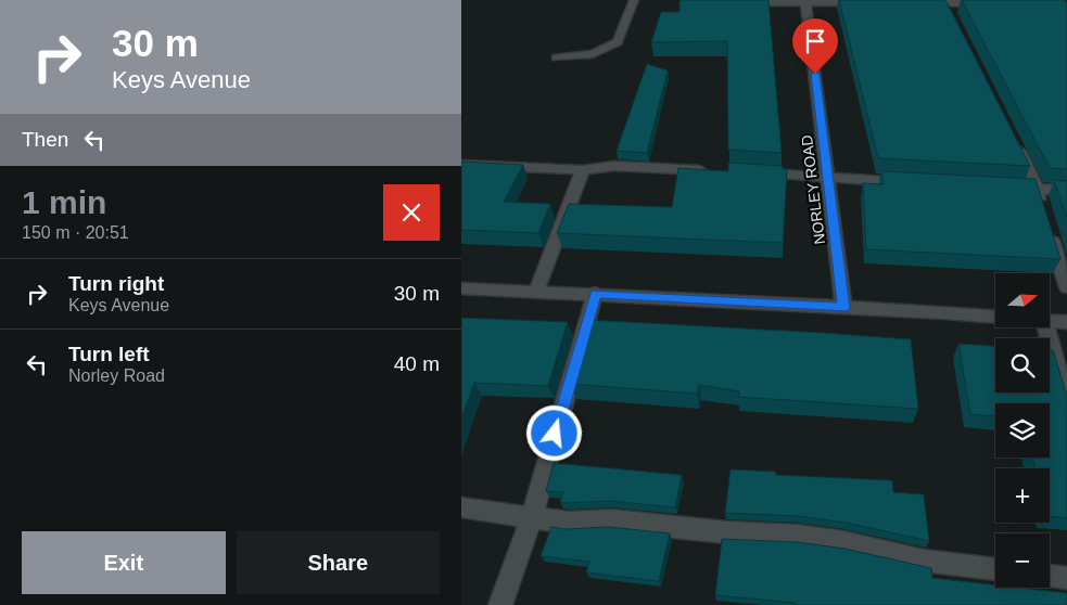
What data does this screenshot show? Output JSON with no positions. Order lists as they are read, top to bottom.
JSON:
{
  "streets": {
    "street": ["NORLEY ROAD"]
  },
  "north": "right",
  "page": {
    "turn": ["30 m", "Keys Avenue"],
    "then": "Then",
    "heading": ["1 min", "150 m · 20:51"],
    "list": [
      {
        "name": "Turn right",
        "note": "Keys Avenue",
        "value": "30 m"
      },
      {
        "name": "Turn left",
        "note": "Norley Road",
        "value": "40 m"
      }
    ],
    "map_buttons": ["+", "−"],
    "buttons": ["Exit", "Share"]
  }
}
